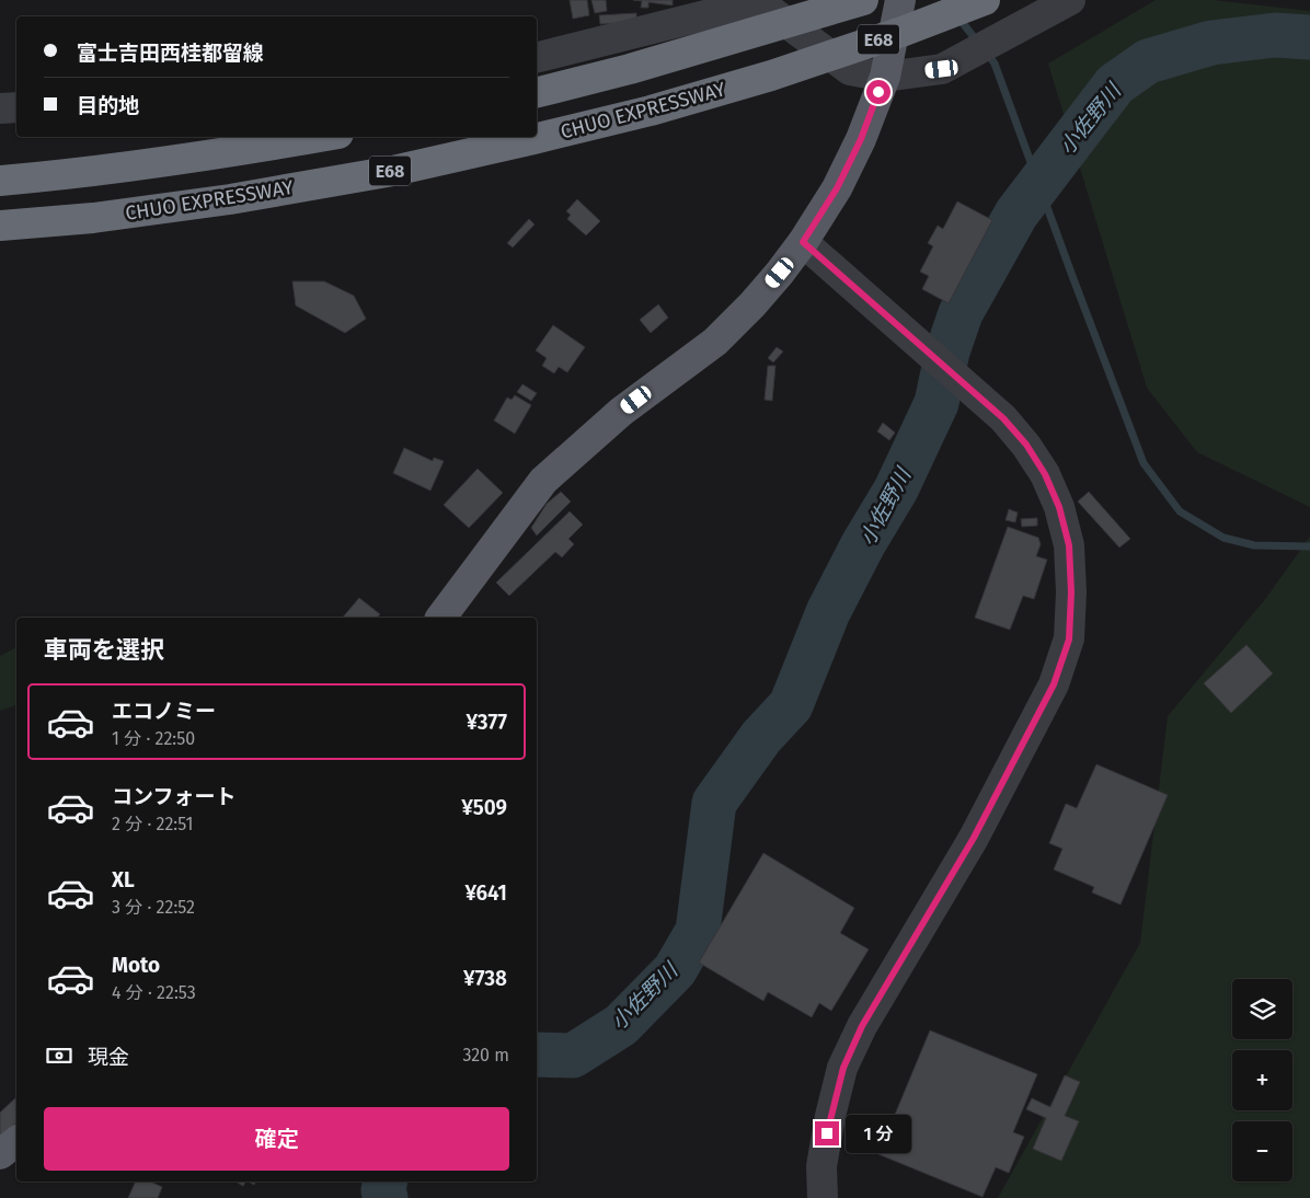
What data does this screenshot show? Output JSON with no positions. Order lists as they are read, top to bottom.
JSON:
{
  "streets": {
    "highway": ["E68", "CHUO EXPRESSWAY"]
  },
  "water": ["小佐野川"],
  "page": {
    "banner": ["富士吉田西桂都留線", "目的地"],
    "heading": "車両を選択",
    "list": [
      {
        "name": "エコノミー",
        "note": "1 分 · 22:50",
        "value": "¥377"
      },
      {
        "name": "コンフォート",
        "note": "2 分 · 22:51",
        "value": "¥509"
      },
      {
        "name": "XL",
        "note": "3 分 · 22:52",
        "value": "¥641"
      },
      {
        "name": "Moto",
        "note": "4 分 · 22:53",
        "value": "¥738"
      }
    ],
    "map_buttons": ["+", "−"],
    "pay": ["現金", "320 m"],
    "buttons": "確定",
    "bubble": "1 分"
  }
}
